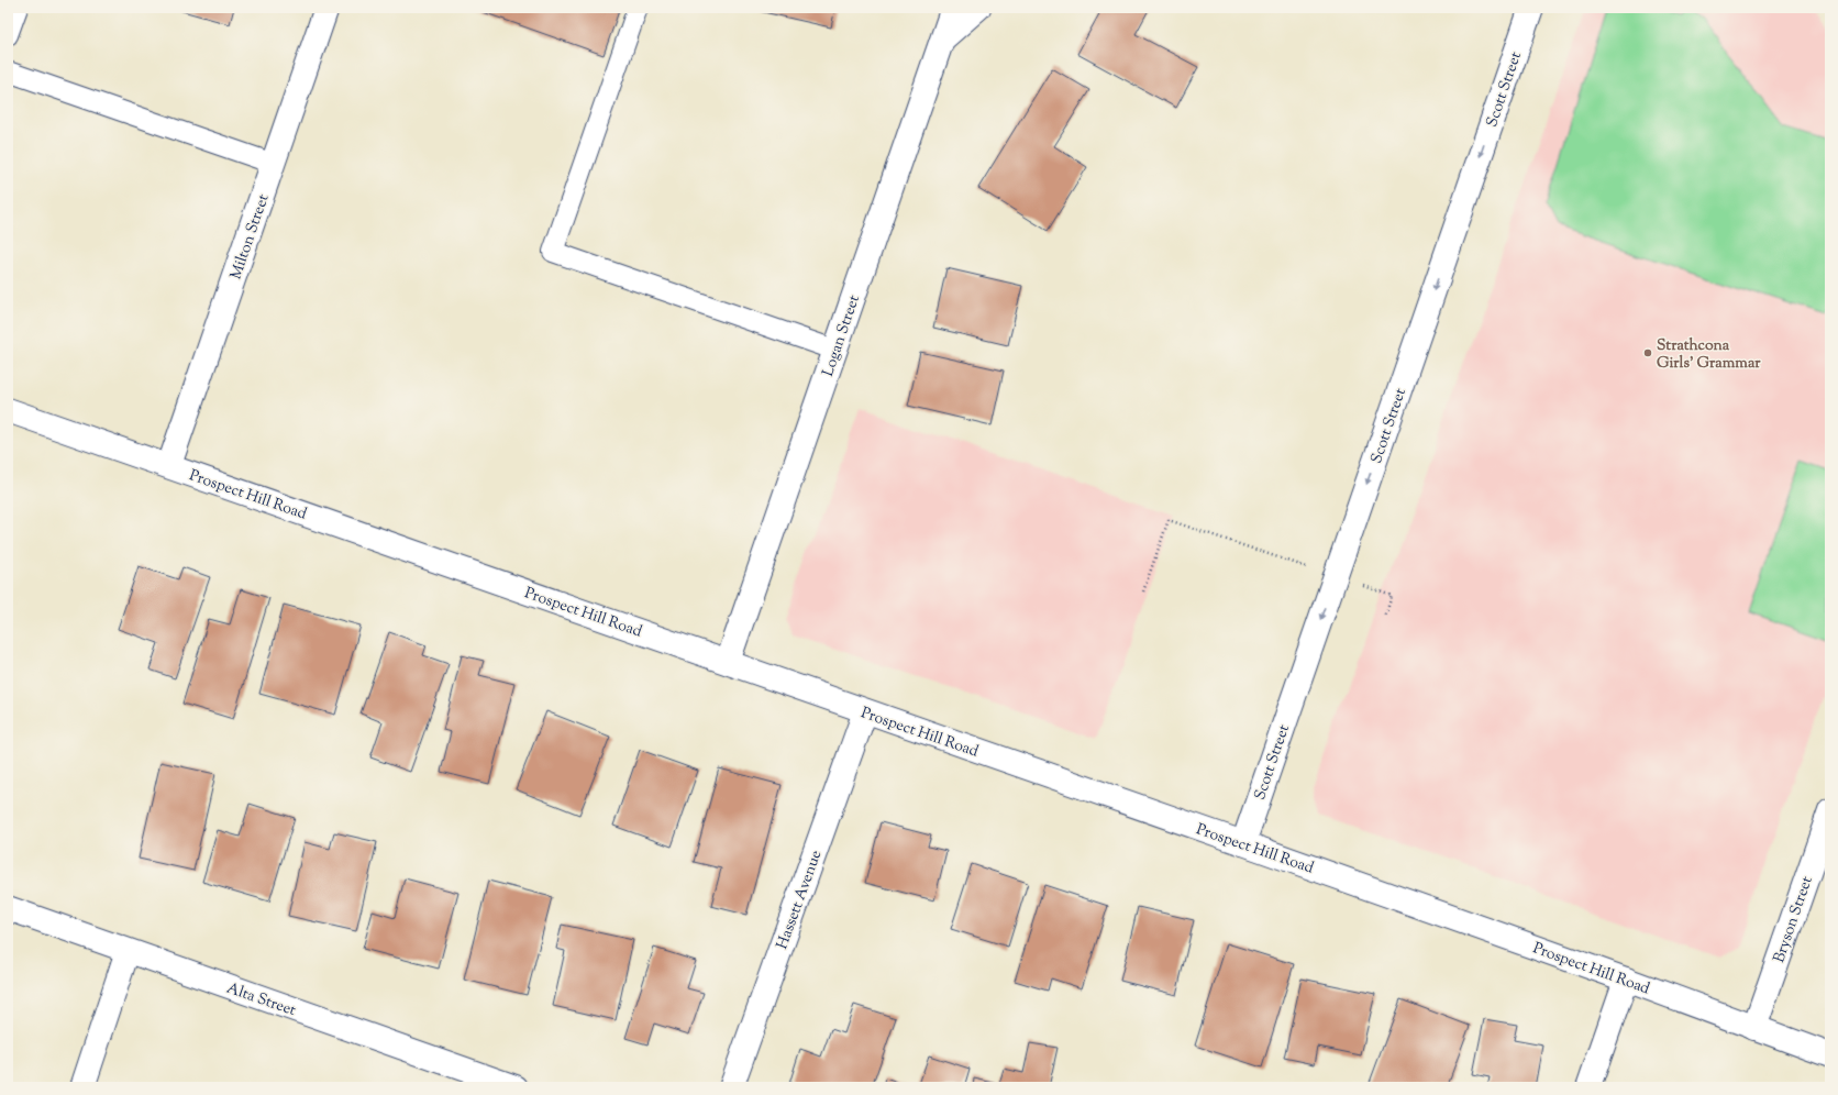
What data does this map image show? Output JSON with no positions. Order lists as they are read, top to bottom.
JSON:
{
  "streets": {
    "street": [
      "Scott Street",
      "Milton Street",
      "Logan Street",
      "Prospect Hill Road",
      "Hassett Avenue",
      "Bryson Street",
      "Alta Street"
    ]
  },
  "crossings": [
    ["Scott Street", "Prospect Hill Road"],
    ["Milton Street", "Prospect Hill Road"],
    ["Logan Street", "Prospect Hill Road"],
    ["Prospect Hill Road", "Hassett Avenue"],
    ["Prospect Hill Road", "Bryson Street"]
  ],
  "one_way": ["Scott Street"],
  "places": ["Strathcona Girls' Grammar"]
}
